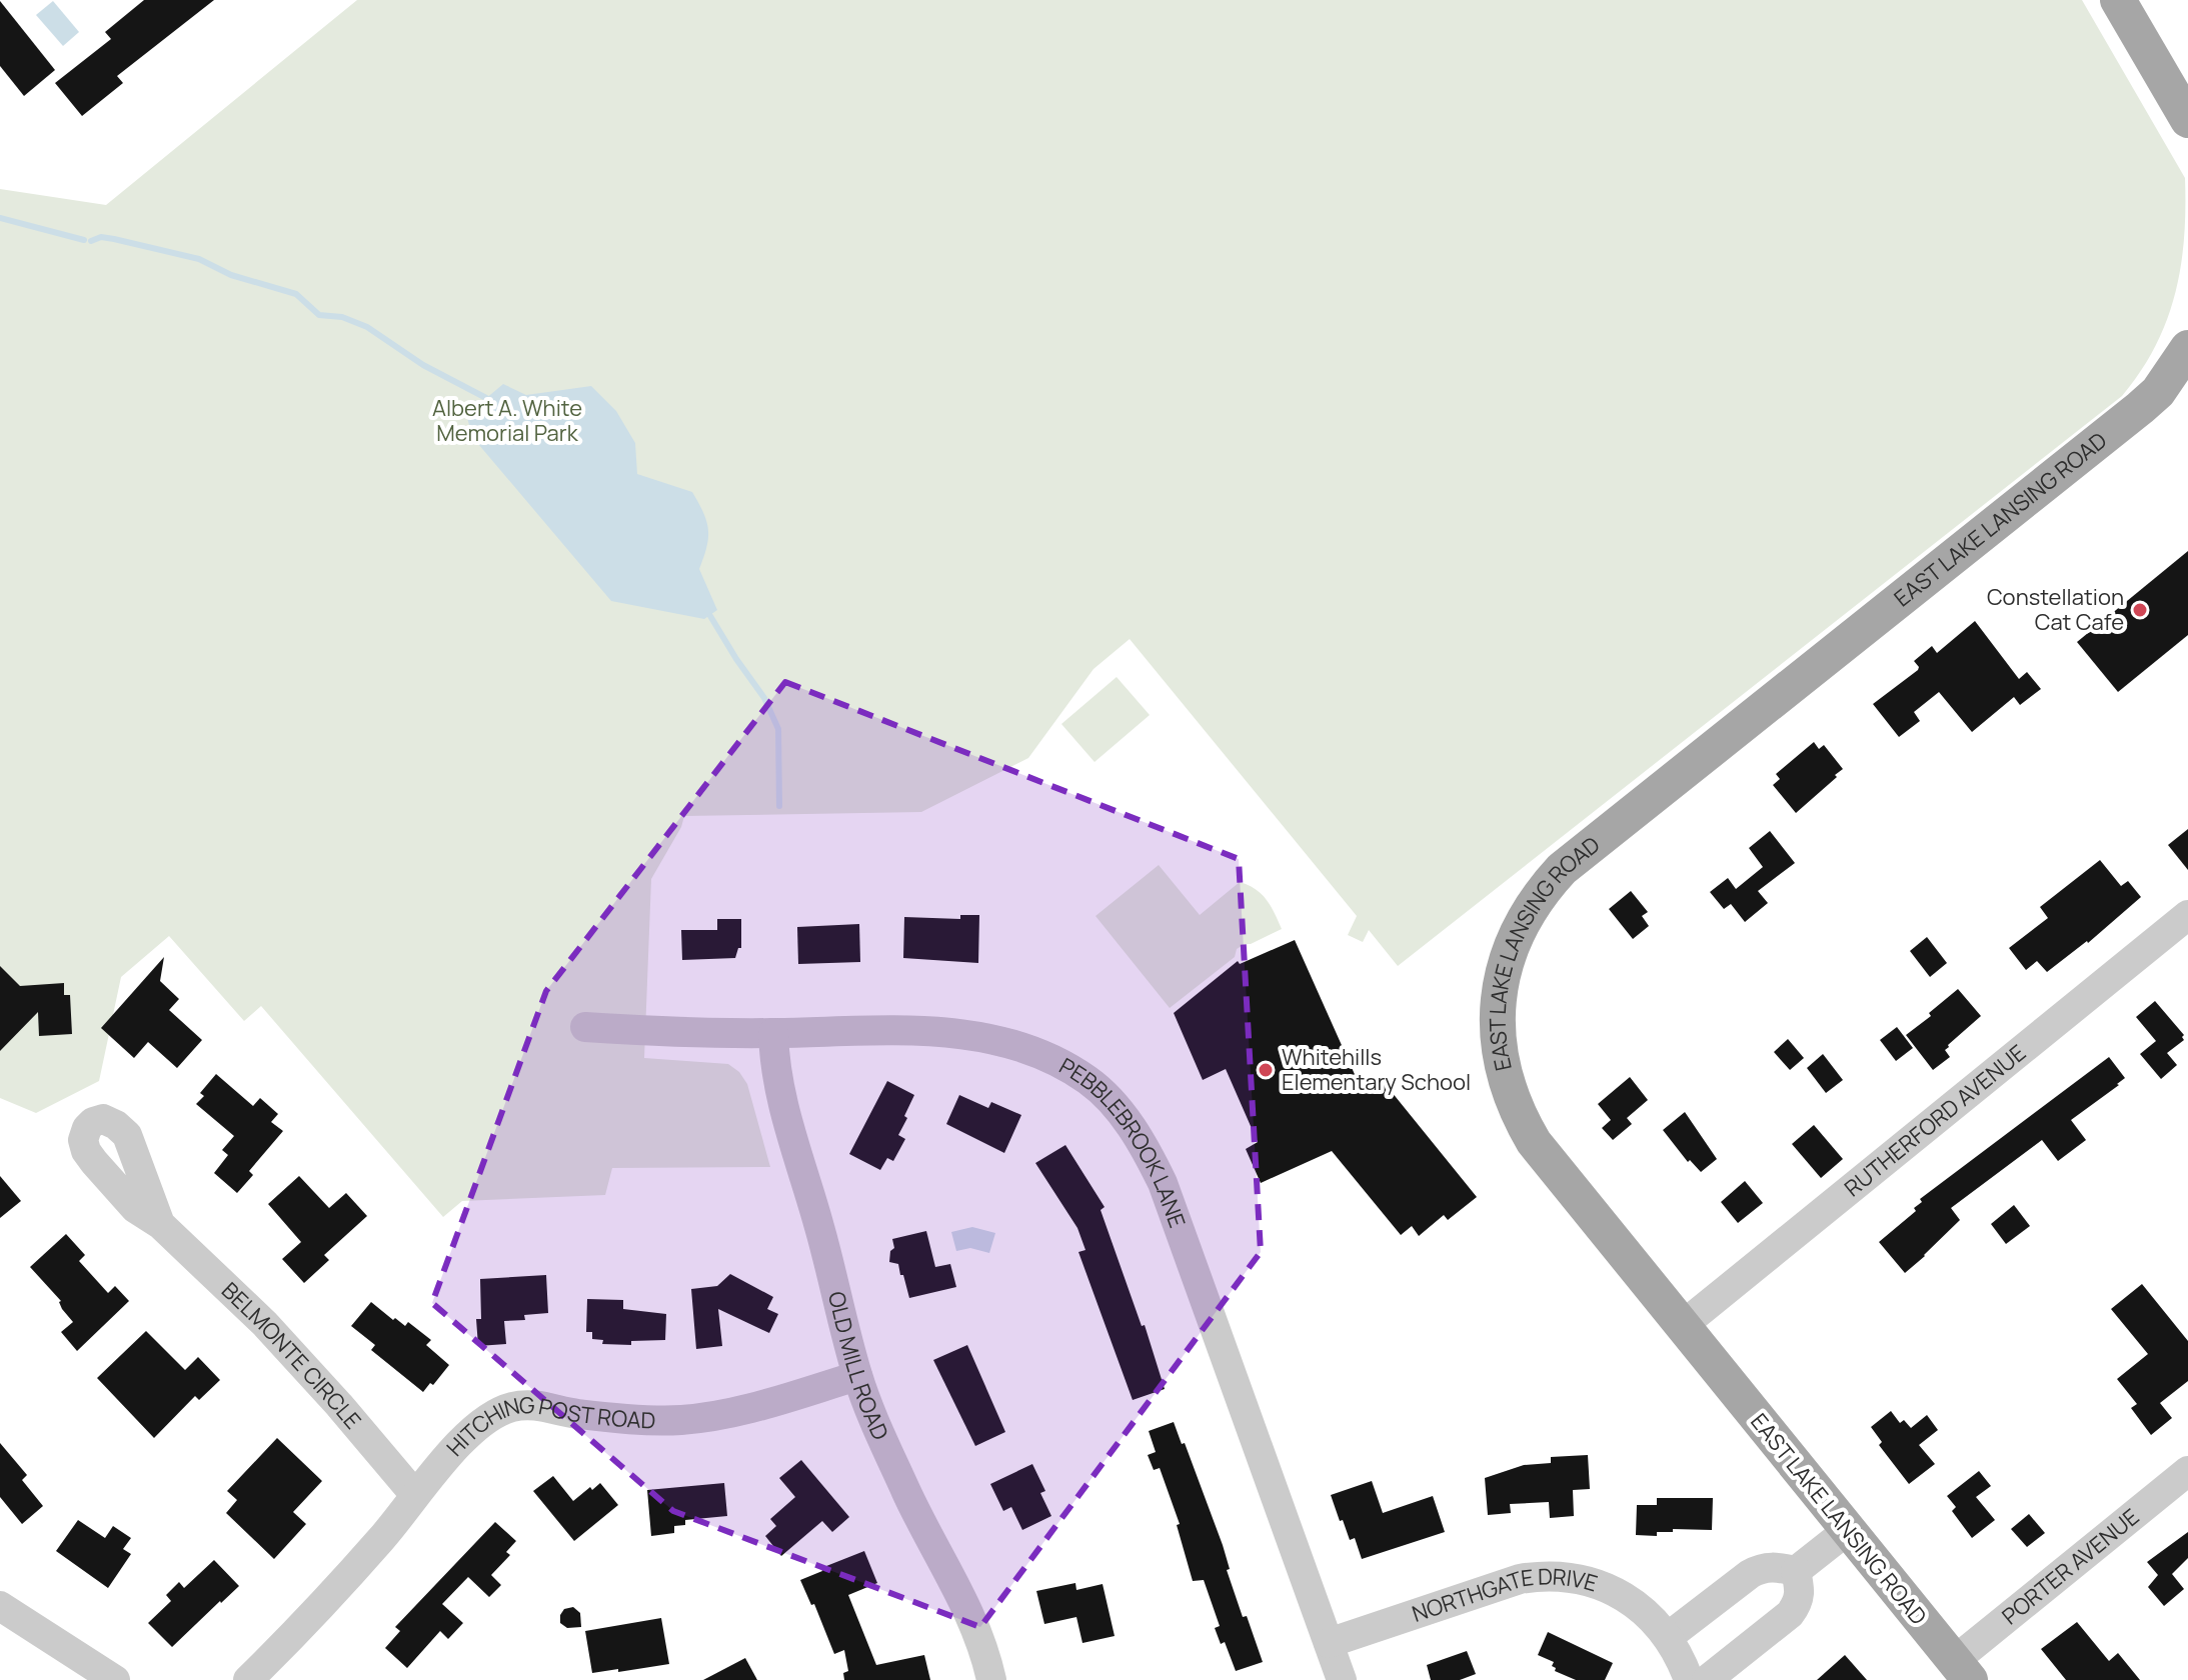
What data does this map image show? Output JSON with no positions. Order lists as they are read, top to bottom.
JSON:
{
  "streets": {
    "main road": ["EAST LAKE LANSING ROAD"],
    "street": [
      "RUTHERFORD AVENUE",
      "PEBBLEBROOK LANE",
      "BELMONTE CIRCLE",
      "OLD MILL ROAD",
      "HITCHING POST ROAD",
      "PORTER AVENUE",
      "NORTHGATE DRIVE"
    ]
  },
  "crossings": [
    ["EAST LAKE LANSING ROAD", "RUTHERFORD AVENUE"],
    ["EAST LAKE LANSING ROAD", "PORTER AVENUE"],
    ["PEBBLEBROOK LANE", "OLD MILL ROAD"],
    ["PEBBLEBROOK LANE", "NORTHGATE DRIVE"],
    ["BELMONTE CIRCLE", "HITCHING POST ROAD"],
    ["OLD MILL ROAD", "HITCHING POST ROAD"]
  ],
  "parks": ["Albert A. White Memorial Park"],
  "places": ["Constellation Cat Cafe", "Whitehills Elementary School"]
}
